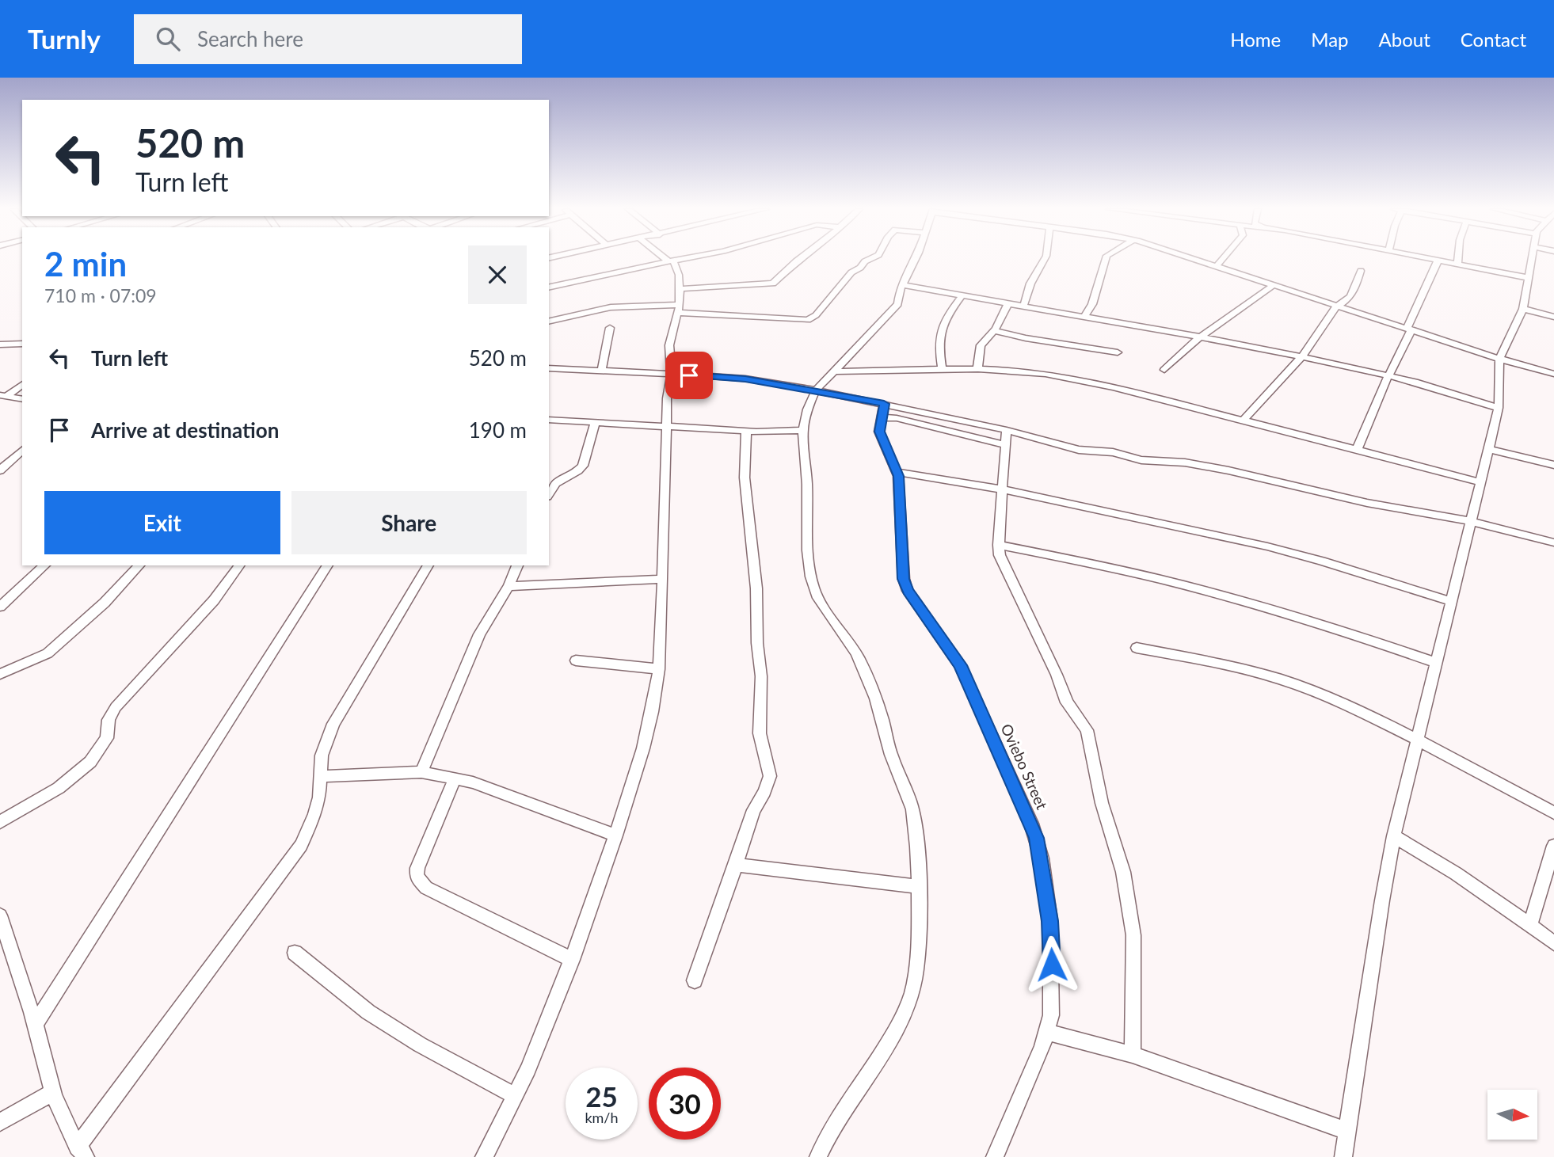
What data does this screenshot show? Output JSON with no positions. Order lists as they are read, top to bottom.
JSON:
{
  "streets": {
    "street": ["Oviebo Street"]
  },
  "north": "right",
  "page": {
    "header": "Turnly",
    "search": "Search here",
    "nav": [
      "Home",
      "Map",
      "About",
      "Contact"
    ],
    "turn": ["520 m", "Turn left"],
    "heading": ["2 min", "710 m · 07:09"],
    "list": [
      {
        "name": "Turn left",
        "value": "520 m"
      },
      {
        "name": "Arrive at destination",
        "value": "190 m"
      }
    ],
    "buttons": ["Exit", "Share"],
    "speed": "25 km/h",
    "limit": "30"
  }
}
